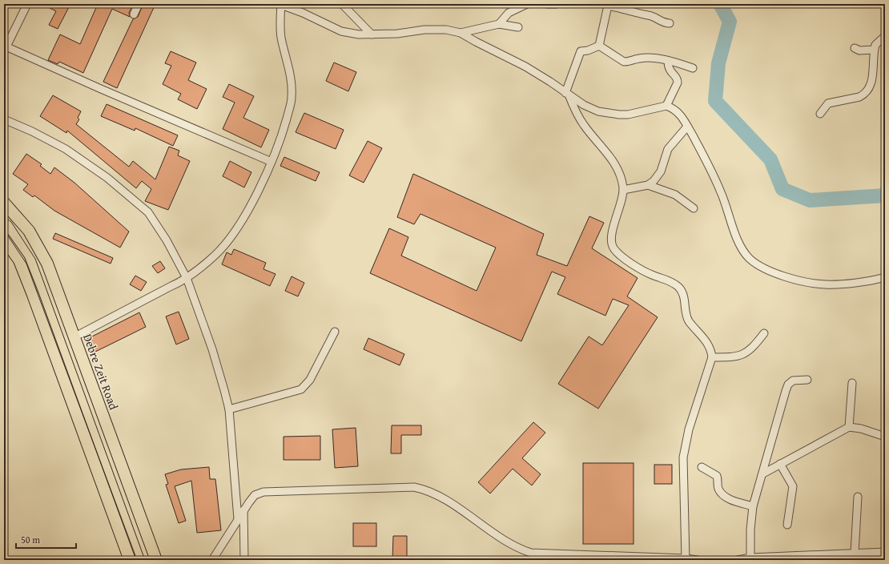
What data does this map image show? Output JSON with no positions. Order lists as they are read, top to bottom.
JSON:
{
  "streets": {
    "main road": ["Debre Zeit Road"]
  },
  "scale_bar": "50 m"
}
